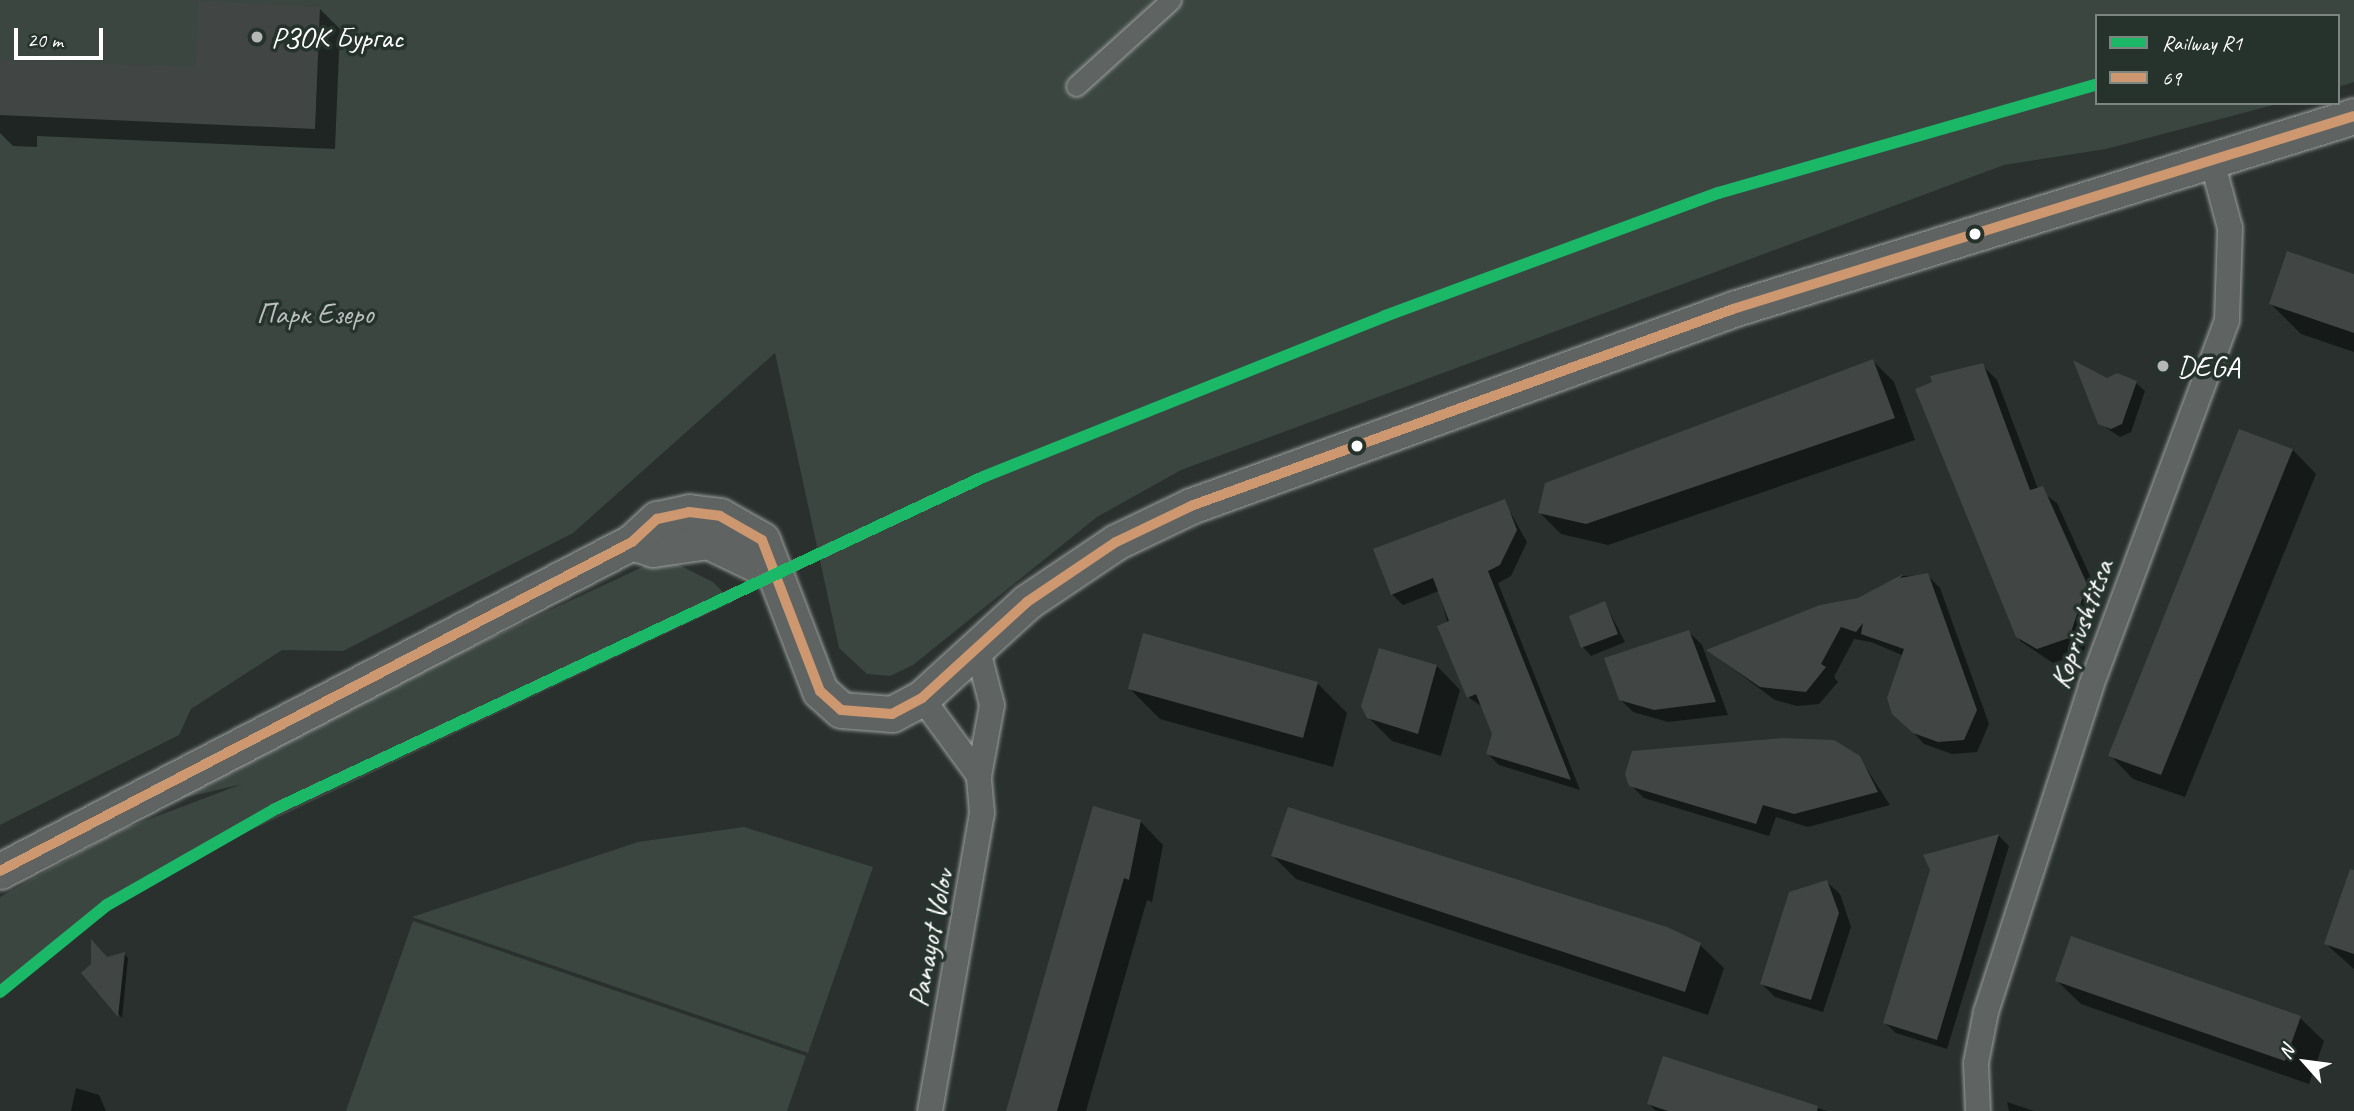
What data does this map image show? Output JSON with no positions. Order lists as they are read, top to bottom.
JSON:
{
  "streets": {
    "street": ["Koprivshtitsa", "Panayot Volov"]
  },
  "parks": ["Парк Езеро"],
  "places": ["РЗОК Бургас", "DEGA"],
  "lines": ["rail line R1", "transit line 69"],
  "legend": ["Railway R1", "69"],
  "scale_bar": "20 m",
  "north": "top left"
}
